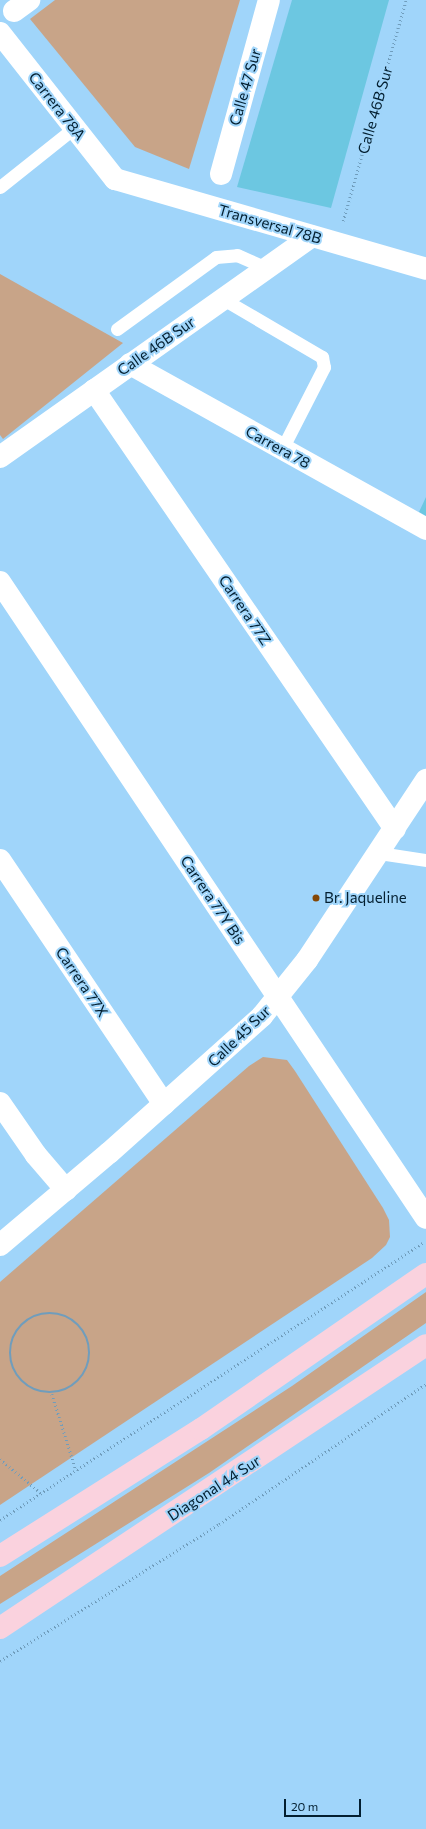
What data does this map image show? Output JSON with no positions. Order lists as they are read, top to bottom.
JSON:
{
  "streets": {
    "main road": ["Diagonal 44 Sur"],
    "street": [
      "Calle 47 Sur",
      "Carrera 78A",
      "Calle 46B Sur",
      "Transversal 78B",
      "Carrera 78",
      "Carrera 77Z",
      "Carrera 77Y Bis",
      "Carrera 77X",
      "Calle 45 Sur"
    ]
  },
  "crossings": [
    ["Carrera 78A", "Transversal 78B"],
    ["Calle 46B Sur", "Transversal 78B"],
    ["Calle 46B Sur", "Carrera 78"],
    ["Calle 46B Sur", "Carrera 77Z"],
    ["Carrera 77Z", "Calle 45 Sur"],
    ["Carrera 77Y Bis", "Calle 45 Sur"],
    ["Carrera 77X", "Calle 45 Sur"]
  ],
  "places": ["Br. Jaqueline"],
  "scale_bar": "20 m"
}
